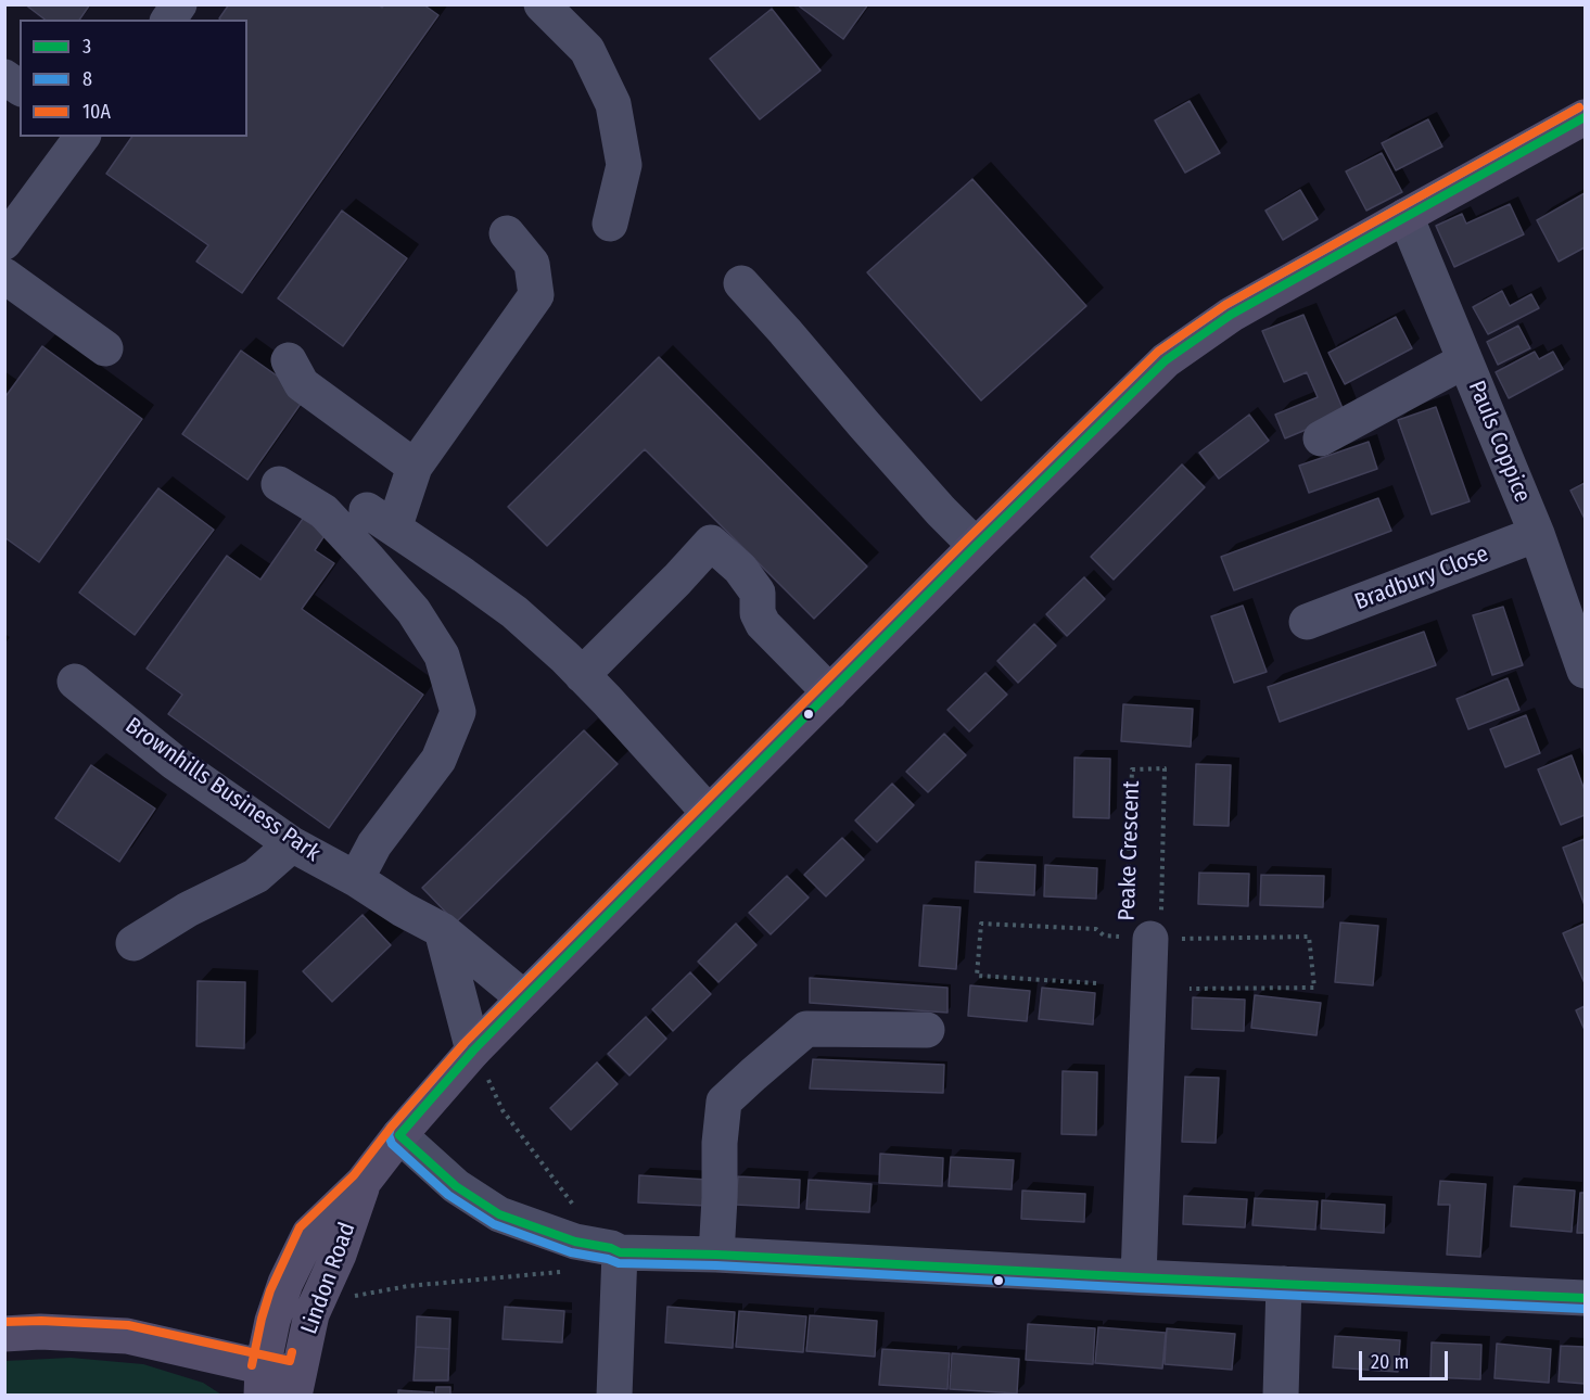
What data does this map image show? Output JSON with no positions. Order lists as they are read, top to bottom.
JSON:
{
  "streets": {
    "main road": ["Lindon Road"],
    "street": [
      "Pauls Coppice",
      "Bradbury Close",
      "Brownhills Business Park",
      "Peake Crescent"
    ]
  },
  "crossings": [
    ["Pauls Coppice", "Bradbury Close"],
    ["Pauls Coppice", "Lindon Road"],
    ["Brownhills Business Park", "Lindon Road"]
  ],
  "lines": ["transit line 8", "transit line 10A", "transit line 3"],
  "legend": ["3", "8", "10A"],
  "scale_bar": "20 m"
}
